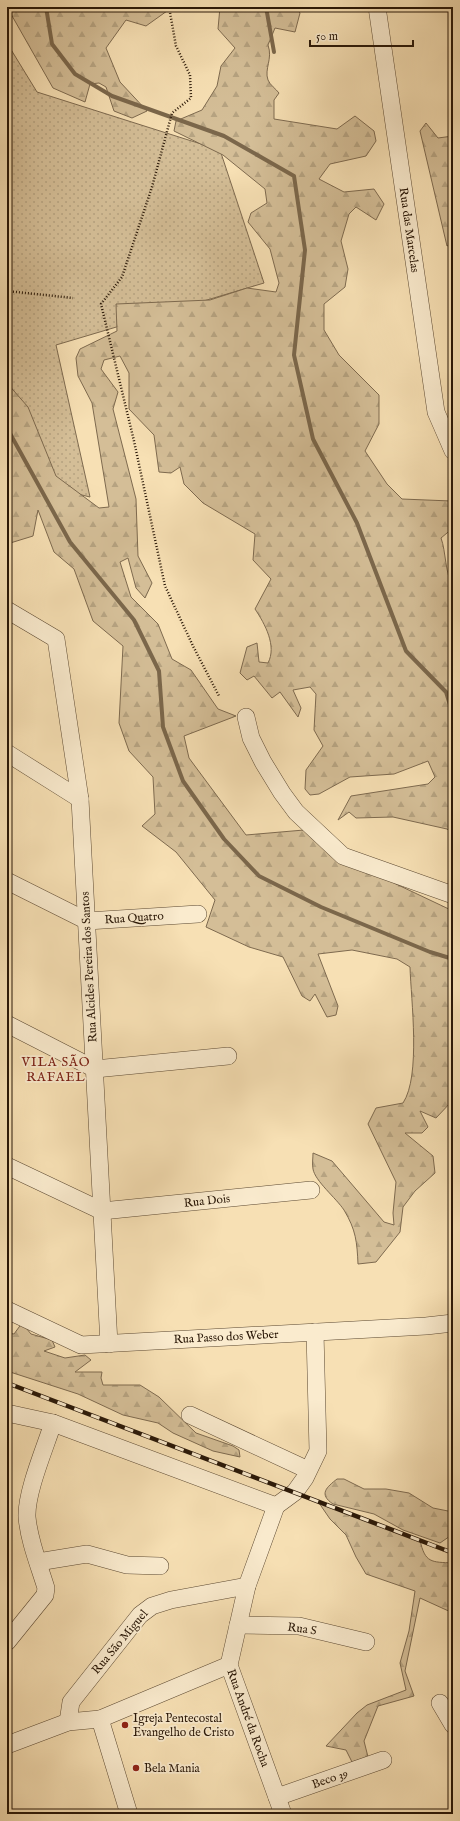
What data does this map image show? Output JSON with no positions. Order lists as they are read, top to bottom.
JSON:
{
  "streets": {
    "street": [
      "Rua das Marcelas",
      "Rua Quatro",
      "Rua Alcides Pereira dos Santos",
      "Rua Dois",
      "Rua Passo dos Weber",
      "Rua S",
      "Rua São Miguel",
      "Rua André da Rocha",
      "Beco 39"
    ]
  },
  "crossings": [
    ["Rua Quatro", "Rua Alcides Pereira dos Santos"],
    ["Rua Alcides Pereira dos Santos", "Rua Dois"],
    ["Rua Alcides Pereira dos Santos", "Rua Passo dos Weber"],
    ["Rua S", "Rua André da Rocha"],
    ["Rua São Miguel", "Rua André da Rocha"],
    ["Rua André da Rocha", "Beco 39"]
  ],
  "districts": ["VILA SÃO RAFAEL"],
  "places": ["Igreja Pentecostal Evangelho de Cristo", "Bela Mania"],
  "scale_bar": "50 m"
}
